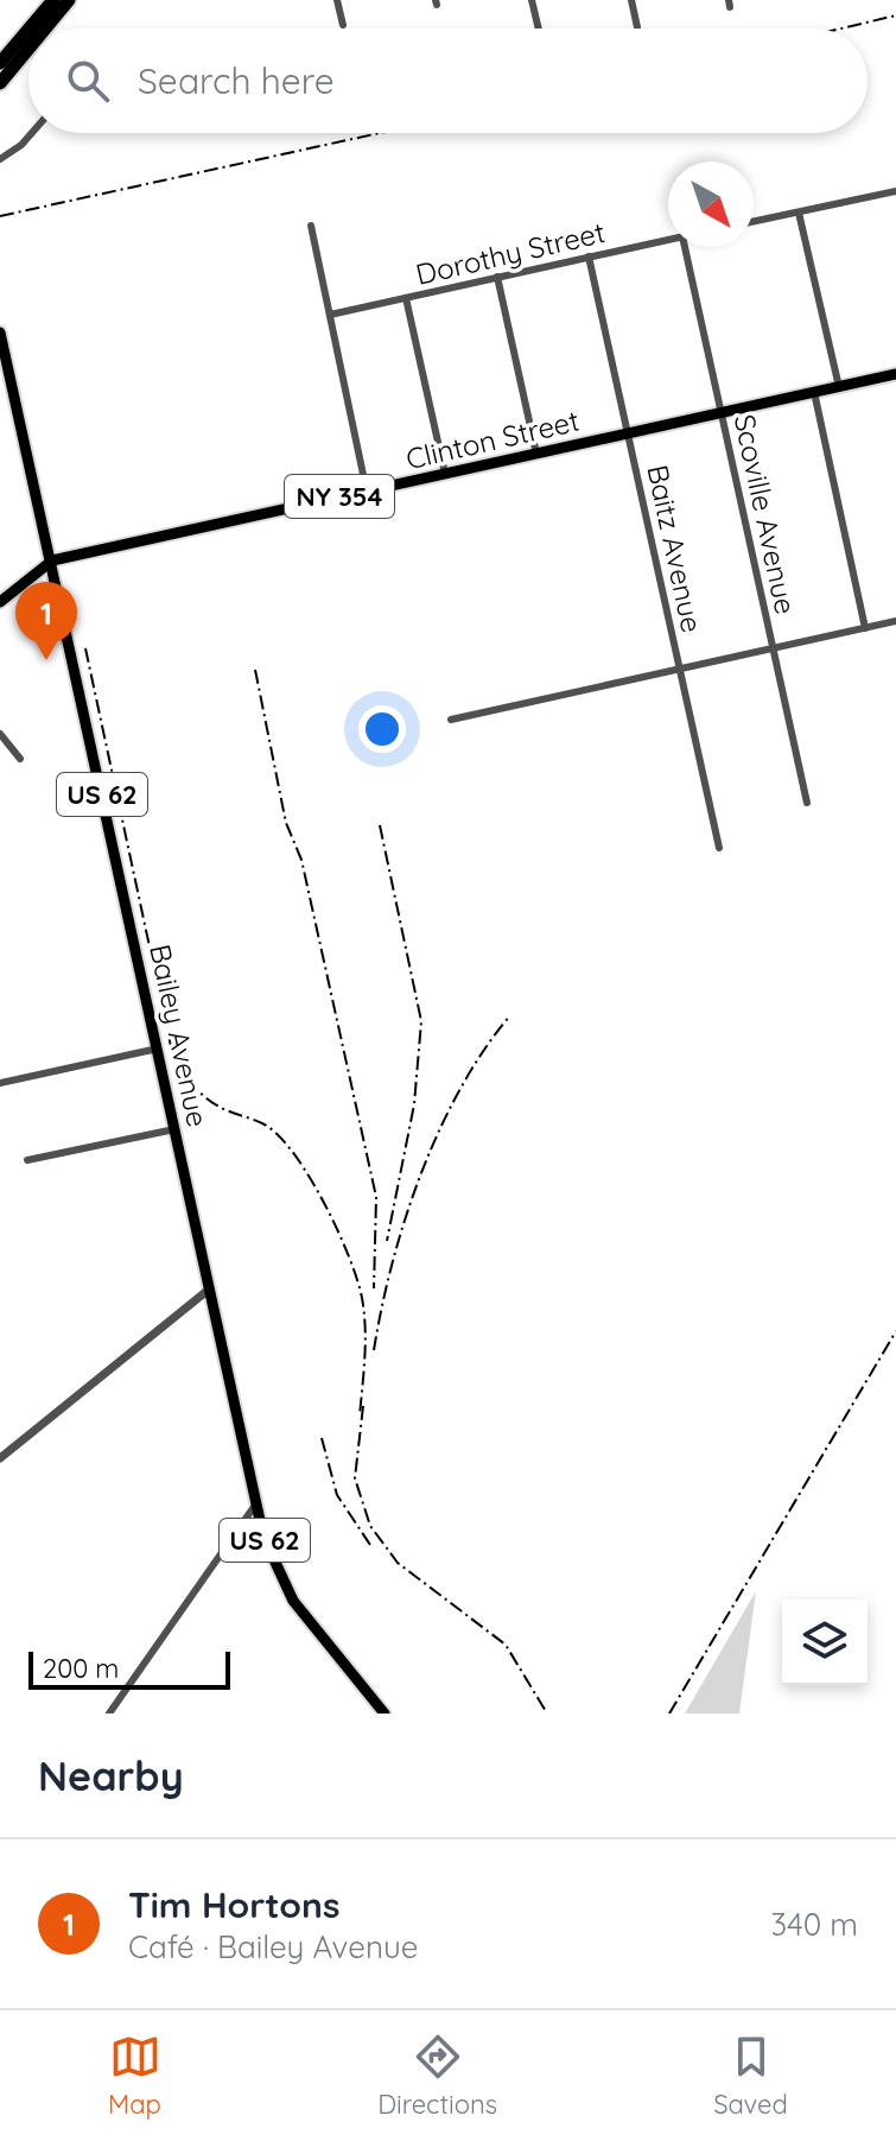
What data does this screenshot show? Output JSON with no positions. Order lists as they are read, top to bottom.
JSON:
{
  "streets": {
    "main road": [
      "Clinton Street",
      "NY 354",
      "US 62",
      "Bailey Avenue"
    ],
    "street": ["Dorothy Street", "Scoville Avenue", "Baitz Avenue"]
  },
  "crossings": [
    ["Dorothy Street", "Baitz Avenue"],
    ["Clinton Street", "Scoville Avenue"],
    ["Clinton Street", "Baitz Avenue"],
    ["Clinton Street", "Bailey Avenue"]
  ],
  "scale_bar": "200 m",
  "north": "bottom right",
  "page": {
    "search": "Search here",
    "pins": "1",
    "scale": "200 m",
    "heading": "Nearby",
    "list": [
      {
        "mark": "1",
        "name": "Tim Hortons",
        "note": "Café · Bailey Avenue",
        "value": "340 m"
      }
    ],
    "nav": ["Map", "Directions", "Saved"]
  }
}
